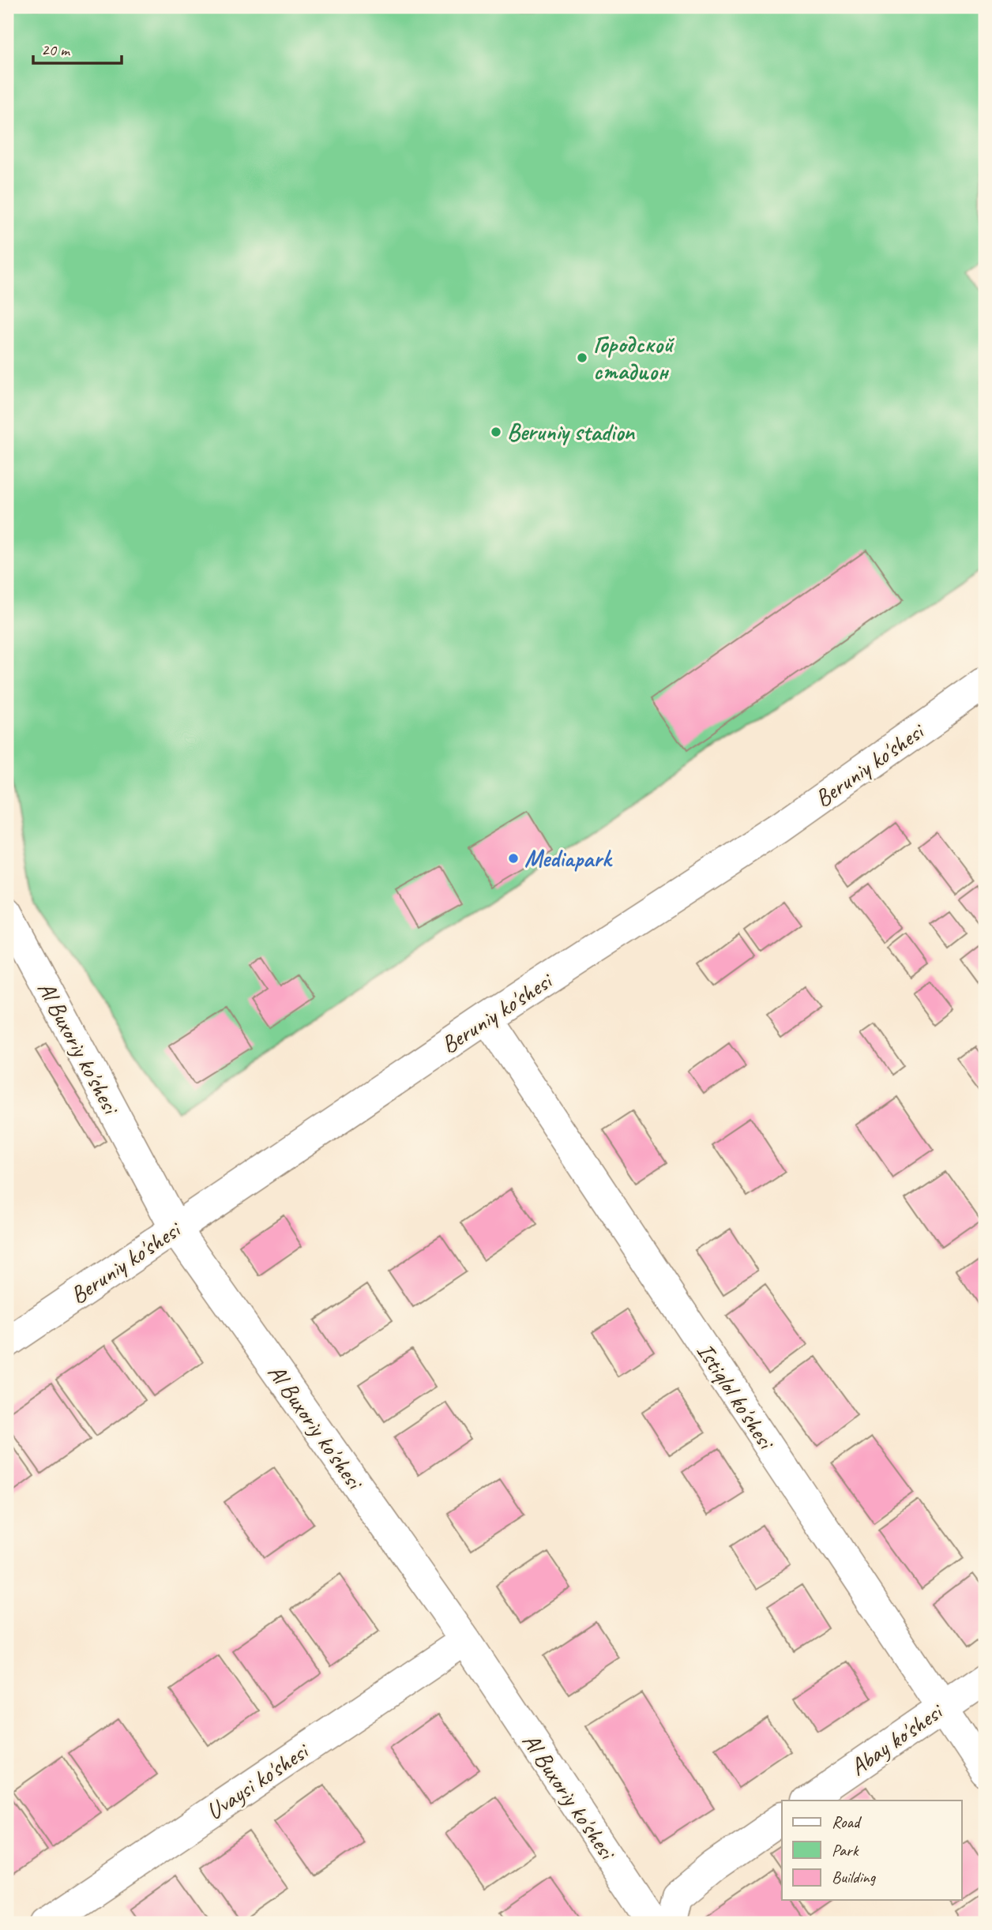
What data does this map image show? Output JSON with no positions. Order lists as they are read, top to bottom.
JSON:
{
  "streets": {
    "street": [
      "Beruniy ko'shesi",
      "Al Buxoriy ko'shesi",
      "Istiqlol ko'shesi",
      "Abay ko'shesi",
      "Uvaysi ko'shesi"
    ]
  },
  "crossings": [
    ["Beruniy ko'shesi", "Al Buxoriy ko'shesi"],
    ["Beruniy ko'shesi", "Istiqlol ko'shesi"],
    ["Al Buxoriy ko'shesi", "Uvaysi ko'shesi"],
    ["Istiqlol ko'shesi", "Abay ko'shesi"]
  ],
  "places": ["Городской стадион", "Beruniy stadion", "Mediapark"],
  "legend": ["Road", "Park", "Building"],
  "scale_bar": "20 m"
}
